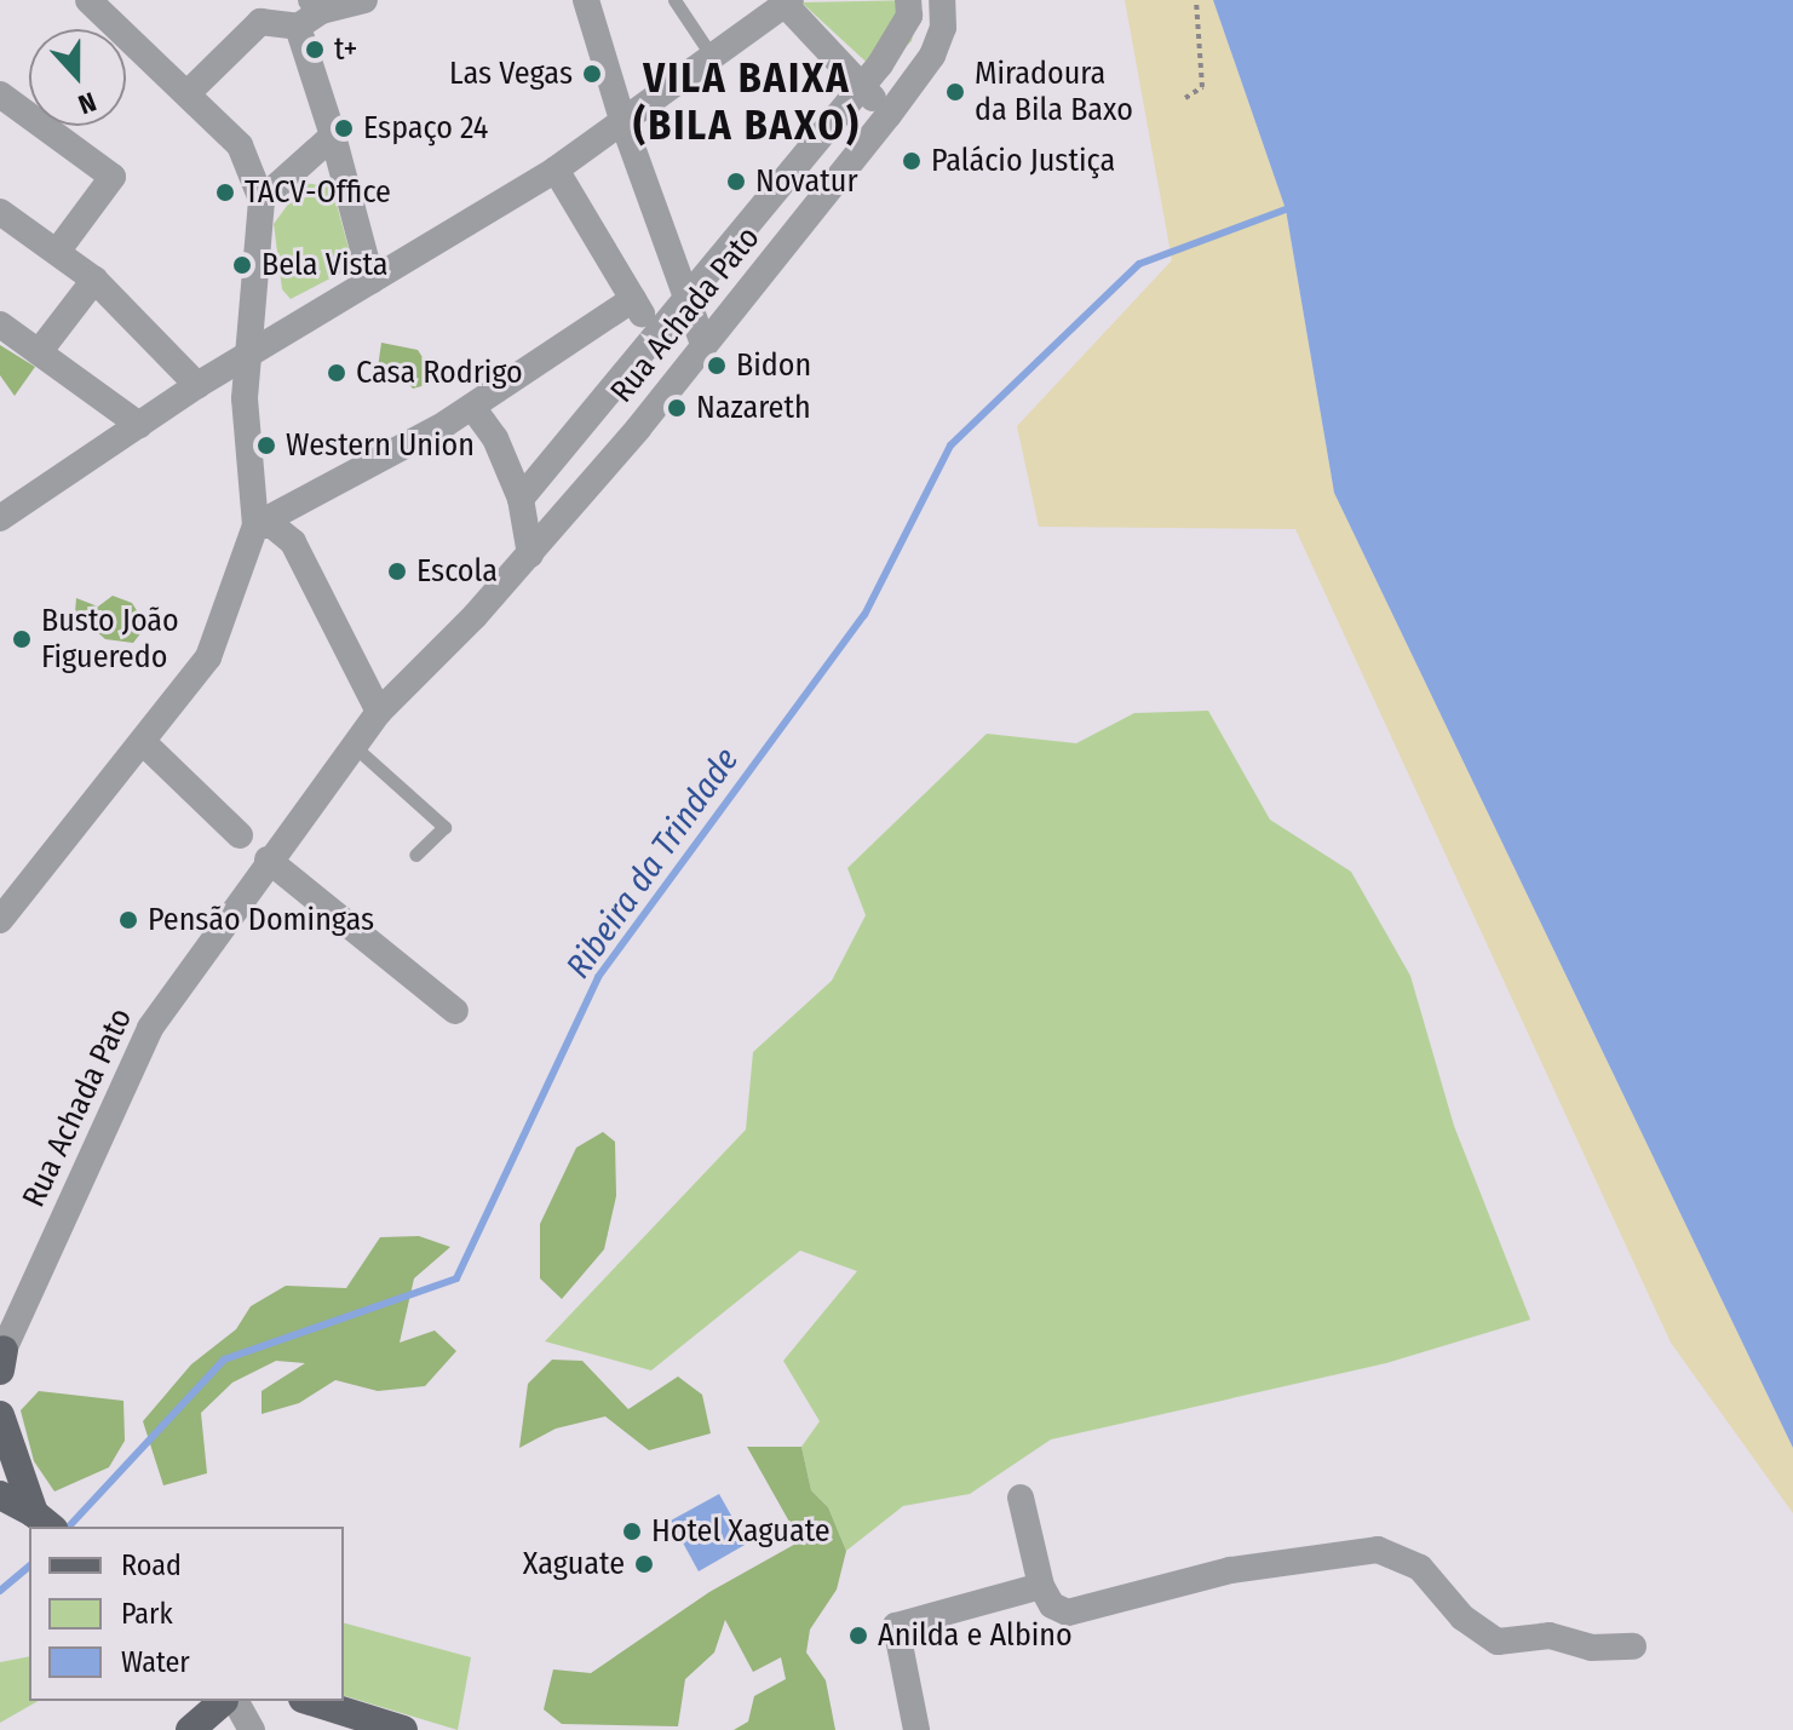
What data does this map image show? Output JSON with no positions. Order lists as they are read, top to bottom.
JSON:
{
  "streets": {
    "street": ["Rua Achada Pato"]
  },
  "districts": ["VILA BAIXA (BILA BAXO)"],
  "water": ["Ribeira da Trindade"],
  "places": [
    "t+",
    "Las Vegas",
    "Miradoura da Bila Baxo",
    "Espaço 24",
    "Palácio Justiça",
    "Novatur",
    "TACV-Office",
    "Bela Vista",
    "Bidon",
    "Casa Rodrigo",
    "Nazareth",
    "Western Union",
    "Escola",
    "Busto João Figueredo",
    "Pensão Domingas",
    "Hotel Xaguate",
    "Xaguate",
    "Anilda e Albino"
  ],
  "legend": ["Road", "Park", "Water"],
  "north": "bottom"
}
